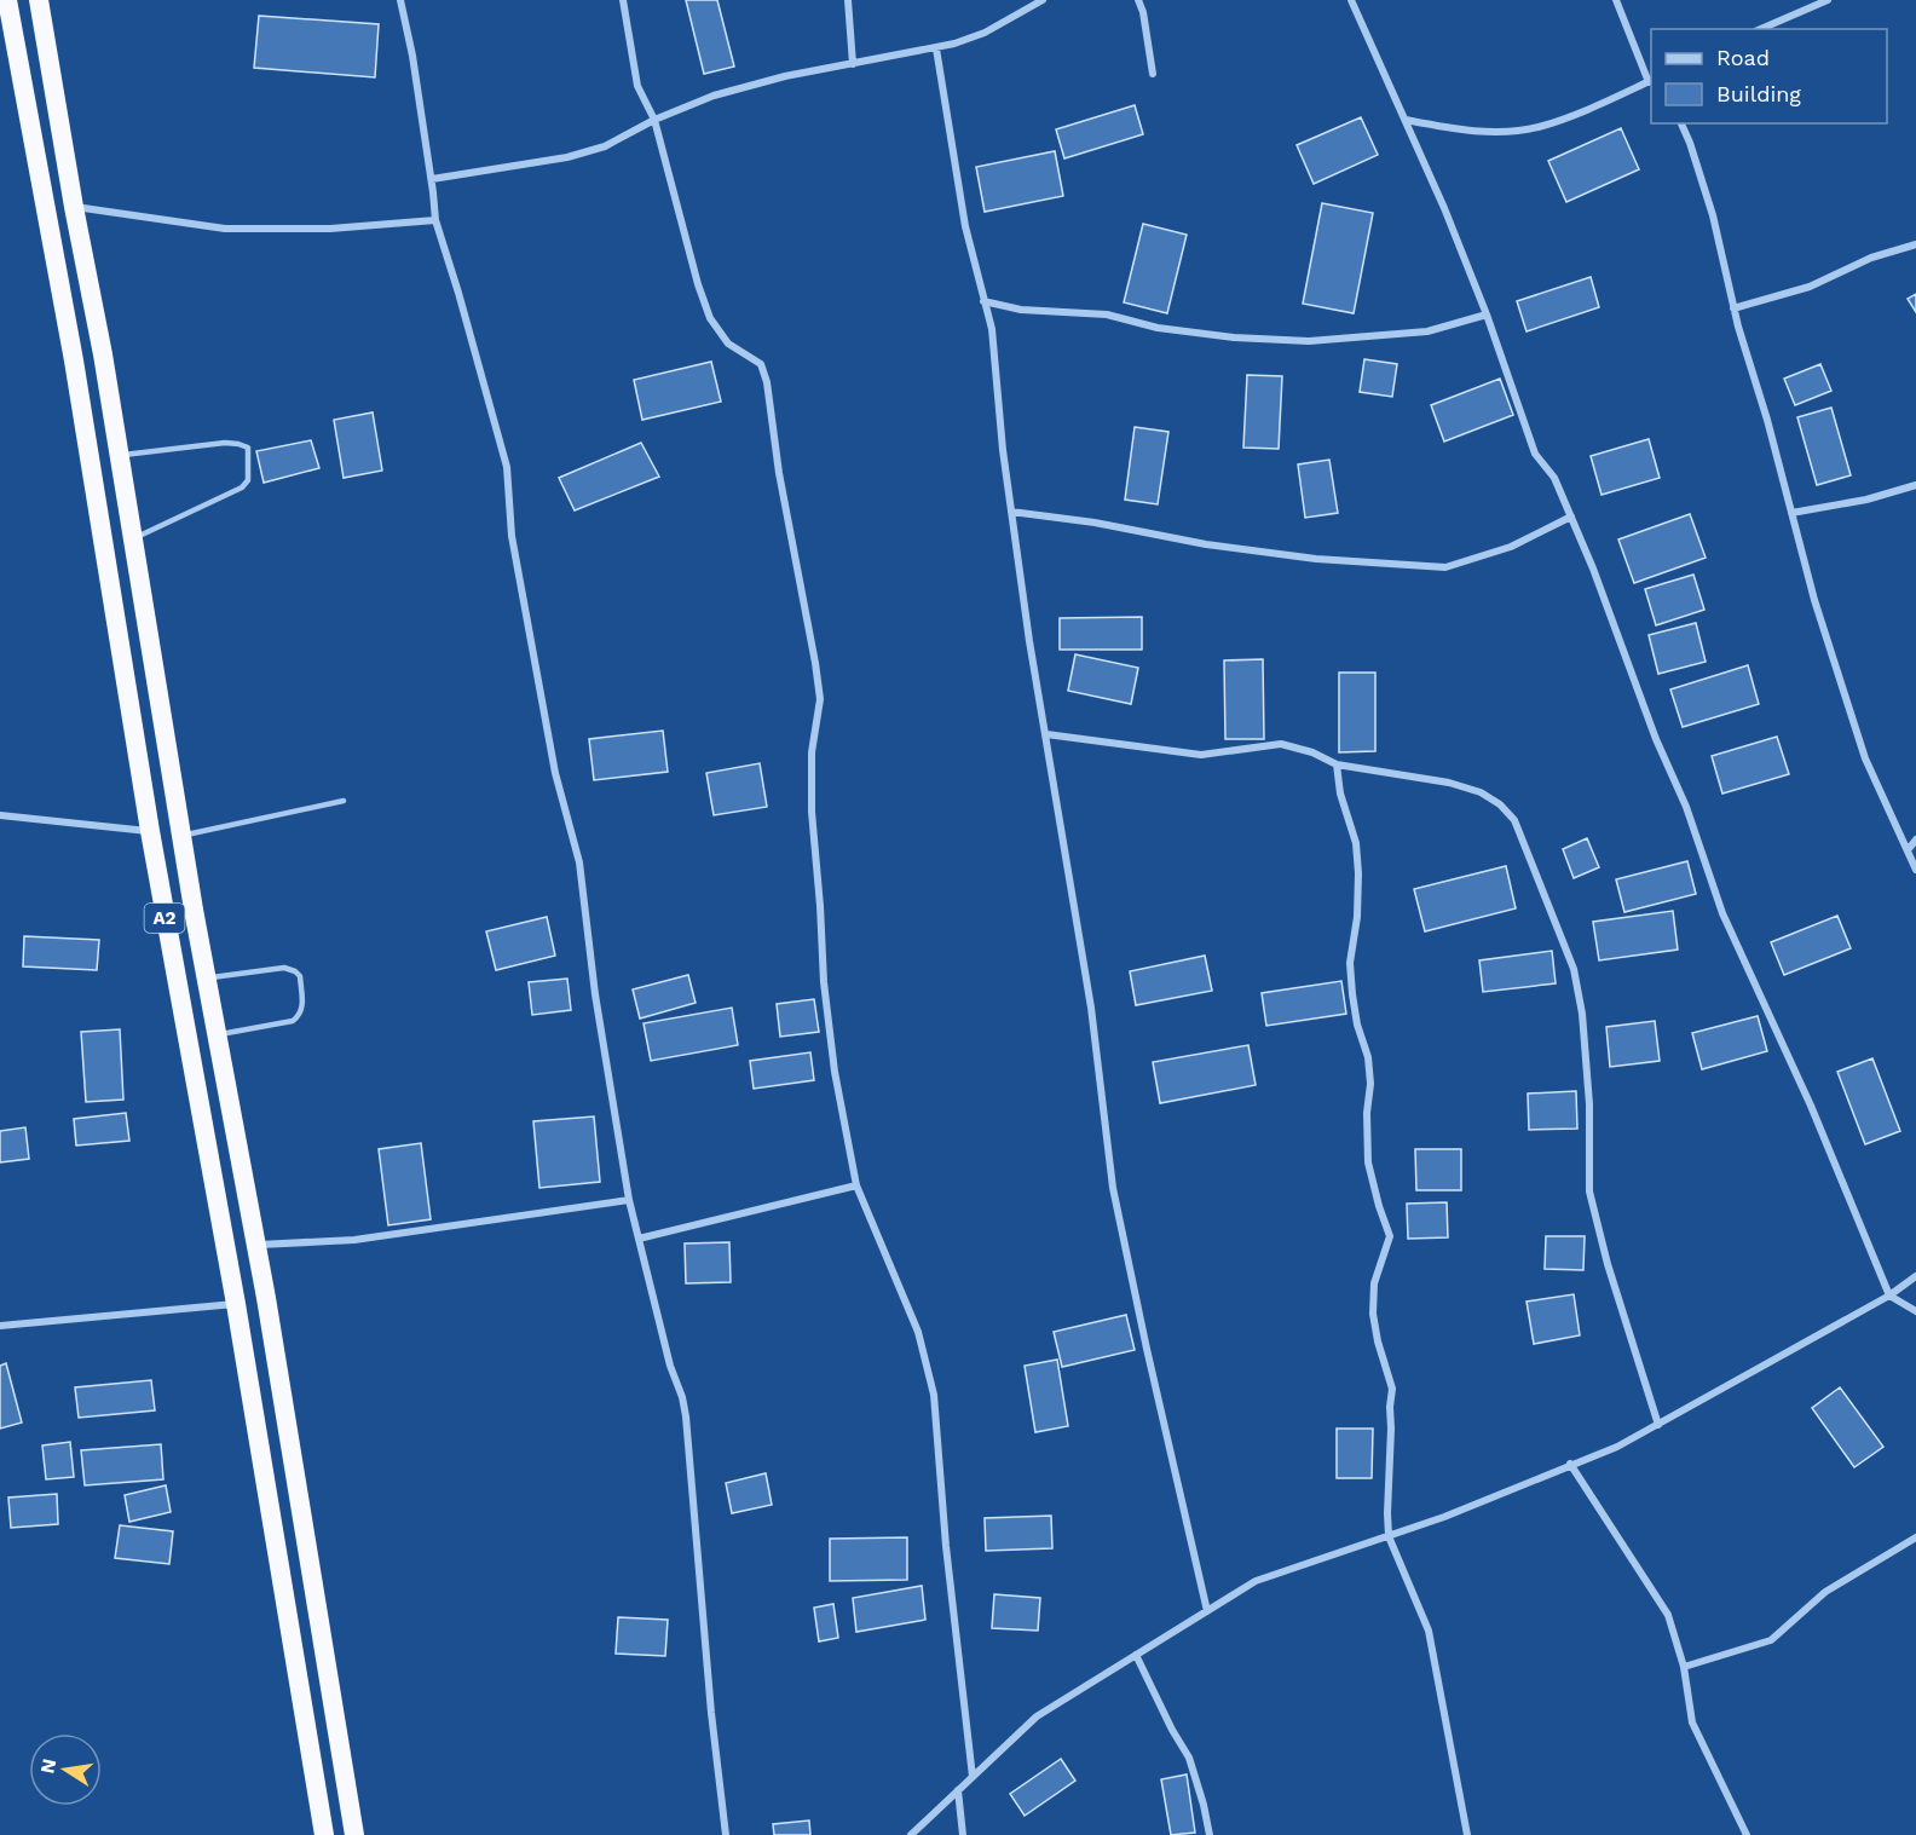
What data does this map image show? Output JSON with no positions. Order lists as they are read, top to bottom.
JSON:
{
  "streets": {
    "highway": ["A2"]
  },
  "legend": ["Road", "Building"],
  "north": "left"
}
